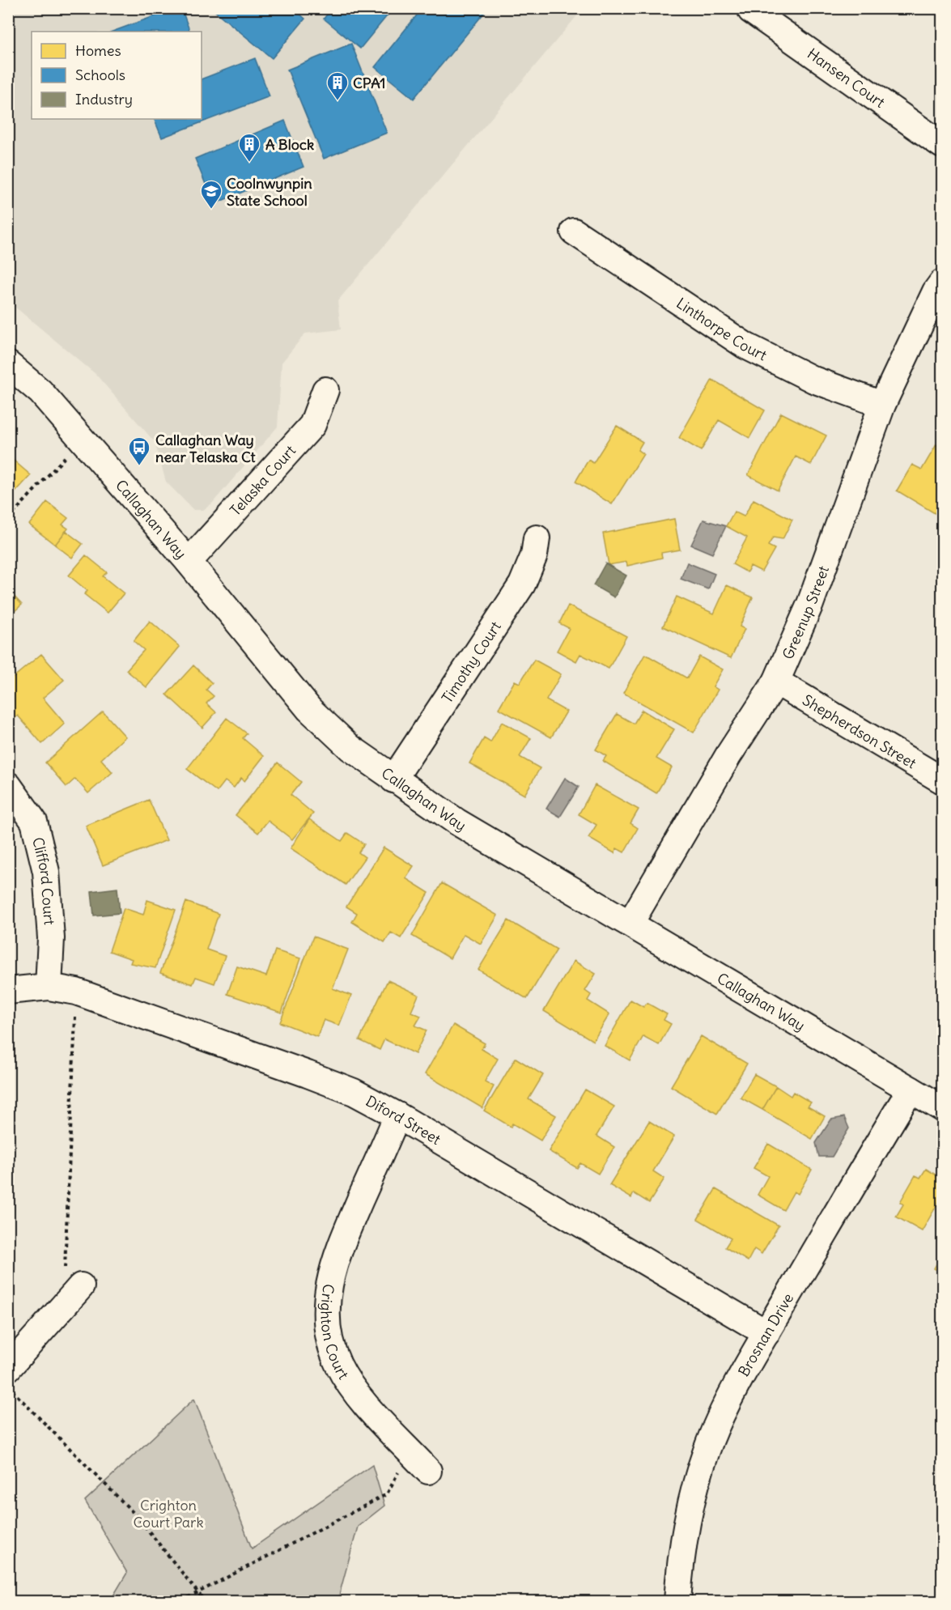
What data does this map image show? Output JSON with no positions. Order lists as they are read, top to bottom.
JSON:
{
  "streets": {
    "street": [
      "Hansen Court",
      "Linthorpe Court",
      "Telaska Court",
      "Callaghan Way",
      "Greenup Street",
      "Timothy Court",
      "Shepherdson Street",
      "Clifford Court",
      "Diford Street",
      "Crighton Court",
      "Brosnan Drive"
    ]
  },
  "crossings": [
    ["Linthorpe Court", "Greenup Street"],
    ["Telaska Court", "Callaghan Way"],
    ["Callaghan Way", "Greenup Street"],
    ["Callaghan Way", "Timothy Court"],
    ["Callaghan Way", "Brosnan Drive"],
    ["Greenup Street", "Shepherdson Street"],
    ["Clifford Court", "Diford Street"],
    ["Diford Street", "Crighton Court"],
    ["Diford Street", "Brosnan Drive"]
  ],
  "parks": ["Crighton Court Park"],
  "places": {
    "building": ["CPA1", "A Block"],
    "school or university": ["Coolnwynpin State School"],
    "bus stop": ["Callaghan Way near Telaska Ct"]
  },
  "legend": ["Homes", "Schools", "Industry"]
}
